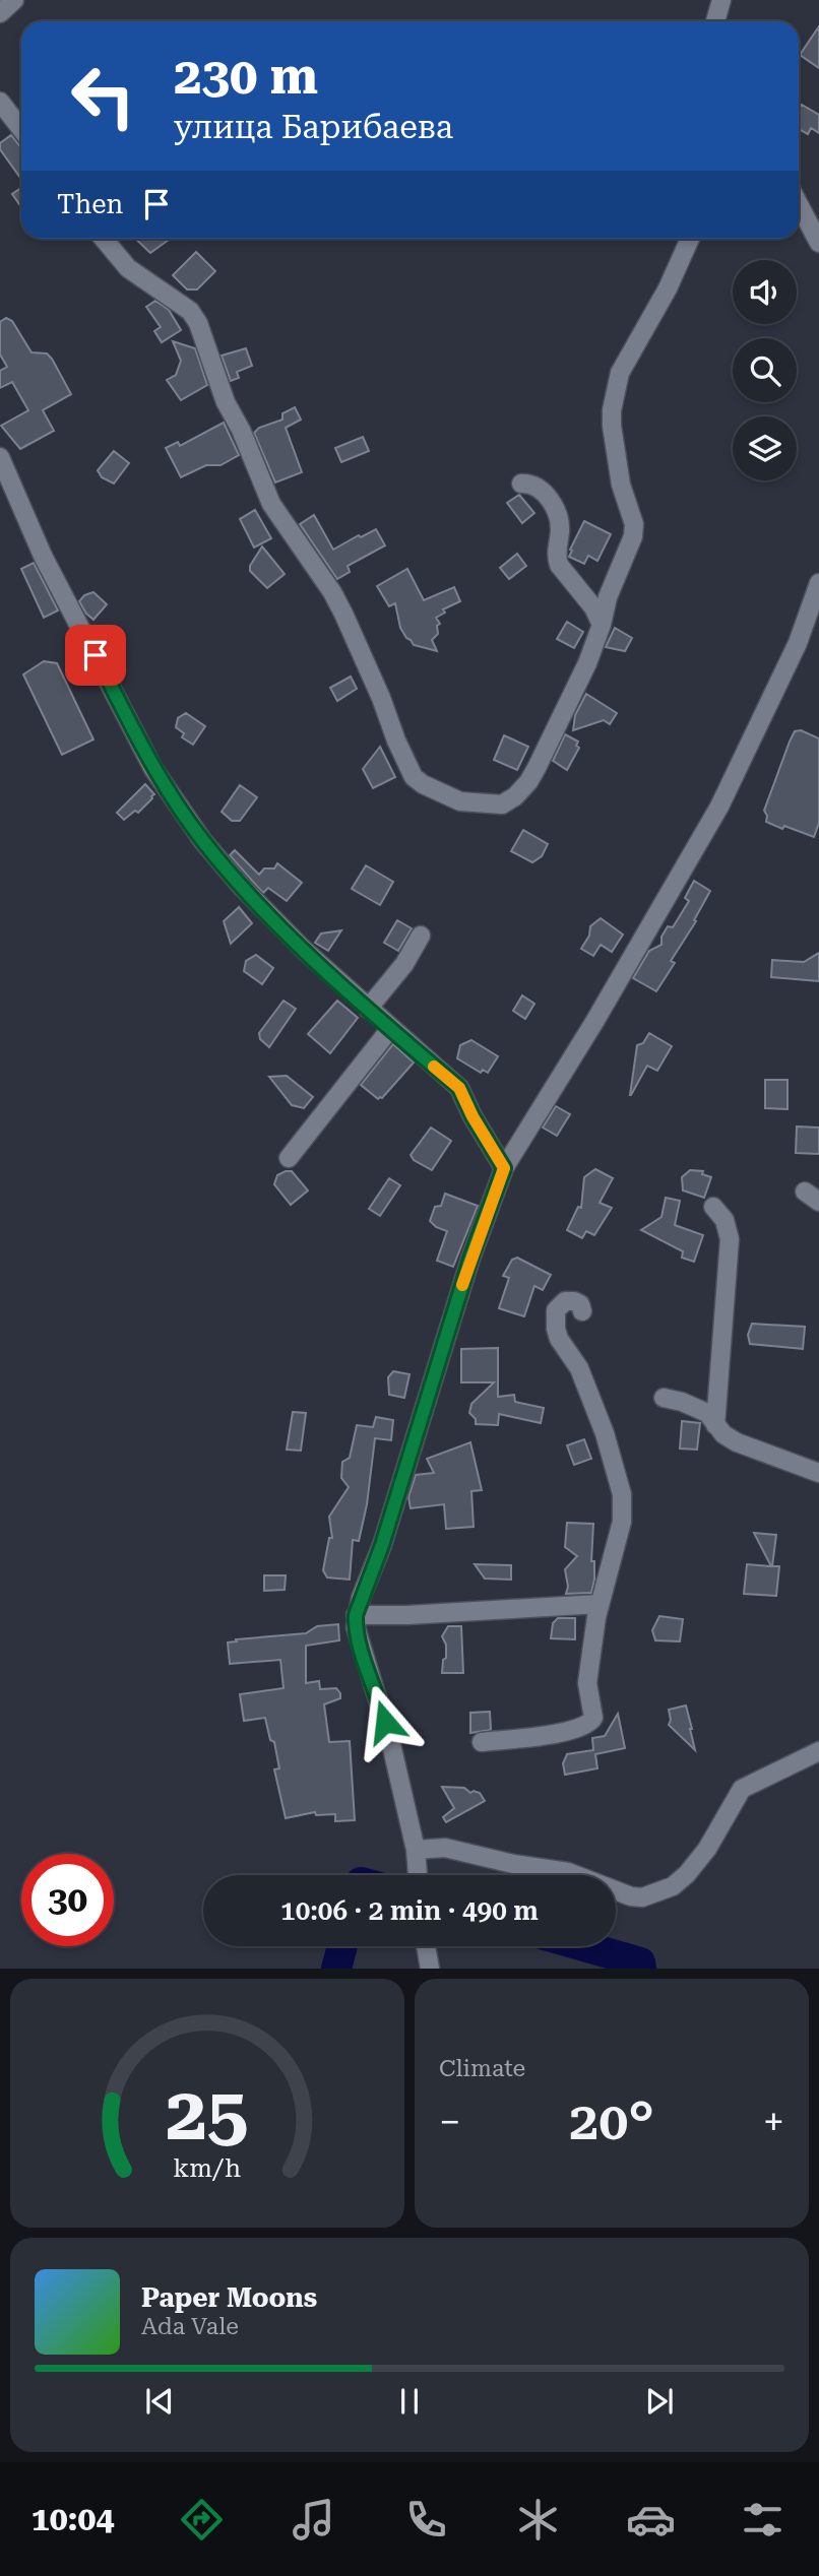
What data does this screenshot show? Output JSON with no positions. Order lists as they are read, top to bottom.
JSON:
{
  "page": {
    "turn": ["230 m", "улица Барибаева"],
    "then": "Then",
    "limit": "30",
    "trip": "10:06 · 2 min · 490 m",
    "tile": "Climate",
    "heat": ["−", "20°", "+"],
    "song": ["Paper Moons", "Ada Vale"],
    "tabs": "10:04",
    "gauge": ["25", "km/h"]
  }
}
